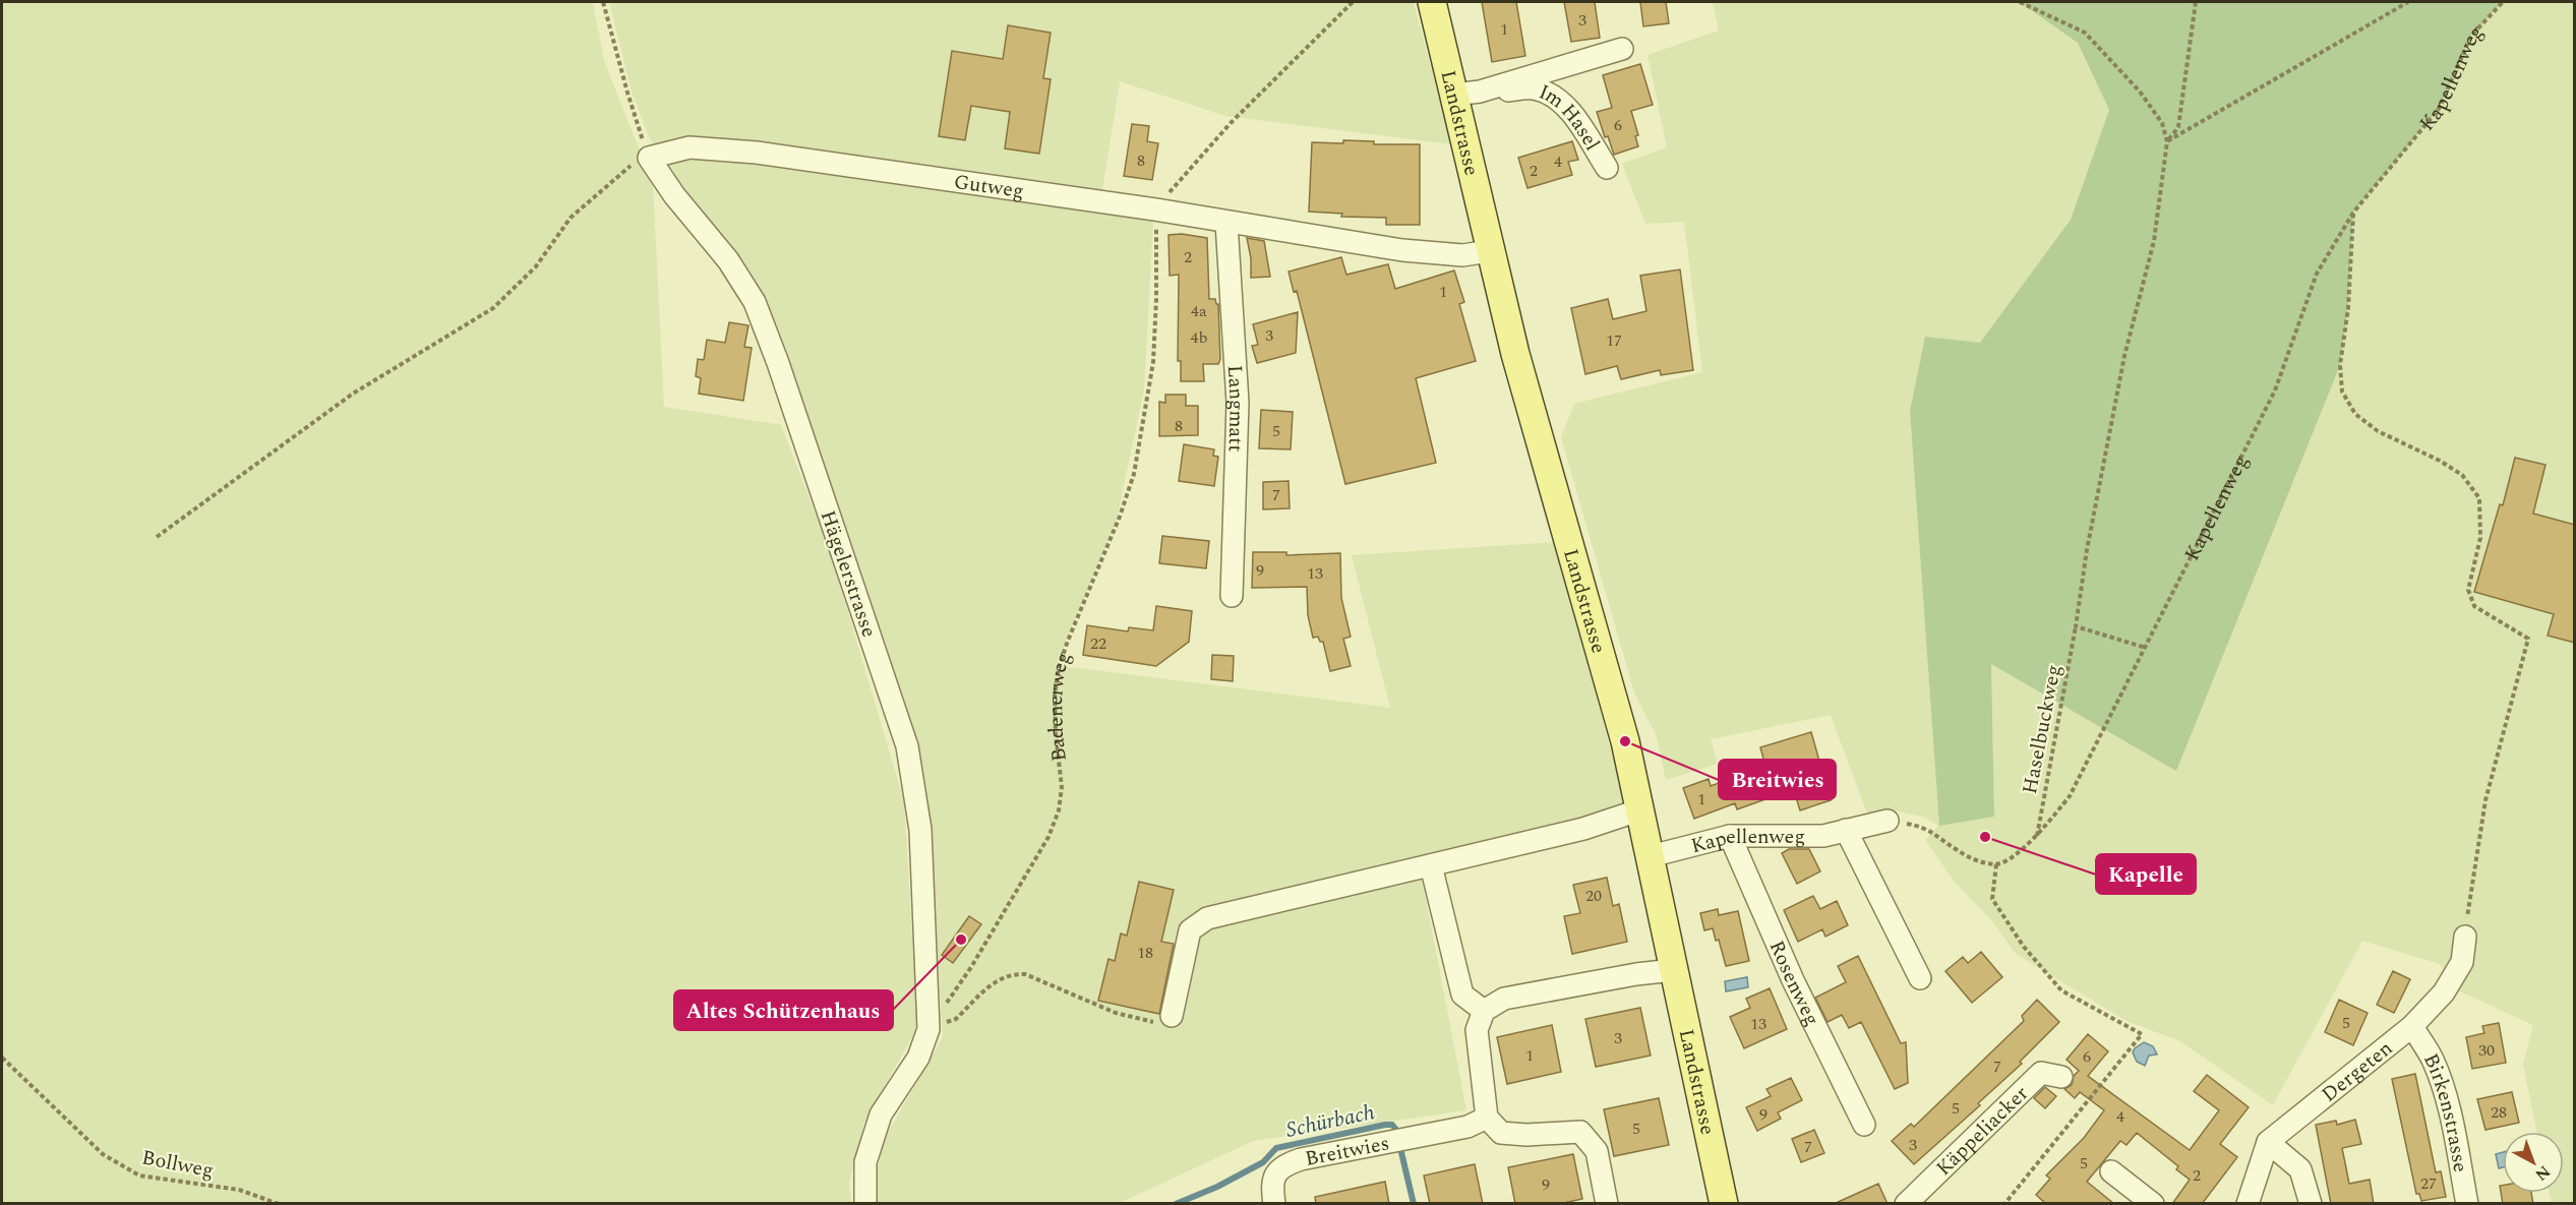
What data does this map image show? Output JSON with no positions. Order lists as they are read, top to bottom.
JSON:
{
  "streets": {
    "main road": ["Landstrasse"],
    "street": [
      "Kapellenweg",
      "Im Hasel",
      "Gutweg",
      "Langmatt",
      "Hägelerstrasse",
      "Rosenweg",
      "Dergeten",
      "Birkenstrasse",
      "Käppeliacker",
      "Breitwies"
    ],
    "path": ["Badenerweg", "Haselbuckweg", "Bollweg"]
  },
  "crossings": [
    ["Kapellenweg", "Landstrasse"],
    ["Kapellenweg", "Haselbuckweg"],
    ["Kapellenweg", "Rosenweg"],
    ["Landstrasse", "Im Hasel"],
    ["Landstrasse", "Gutweg"],
    ["Gutweg", "Langmatt"],
    ["Gutweg", "Hägelerstrasse"],
    ["Gutweg", "Badenerweg"],
    ["Hägelerstrasse", "Badenerweg"],
    ["Dergeten", "Birkenstrasse"]
  ],
  "water": ["Schürbach"],
  "places": ["Breitwies", "Kapelle", "Altes Schützenhaus"],
  "house_numbers": [
    "3",
    "1",
    "6",
    "8",
    "4",
    "2",
    "2",
    "1",
    "4a",
    "3",
    "4b",
    "17",
    "8",
    "5",
    "7",
    "9",
    "13",
    "22",
    "1",
    "20",
    "18",
    "5",
    "13",
    "3",
    "30",
    "1",
    "6",
    "7",
    "5",
    "28",
    "9",
    "4",
    "5",
    "3",
    "7",
    "5",
    "2",
    "27",
    "9"
  ],
  "north": "bottom right"
}
